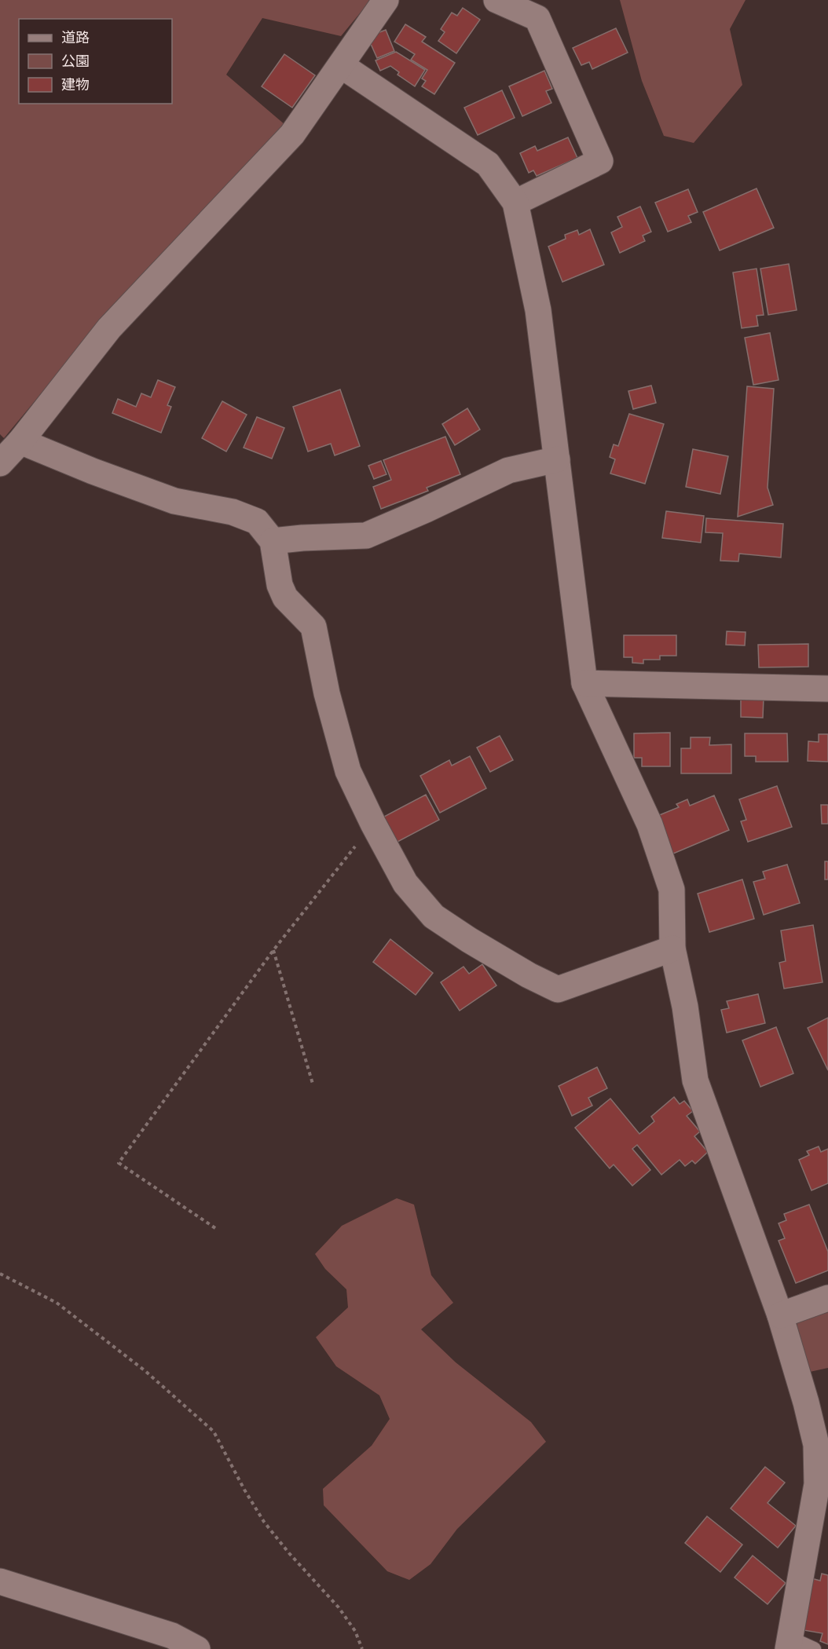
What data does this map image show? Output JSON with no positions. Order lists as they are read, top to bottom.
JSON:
{
  "legend": ["道路", "公園", "建物"]
}
